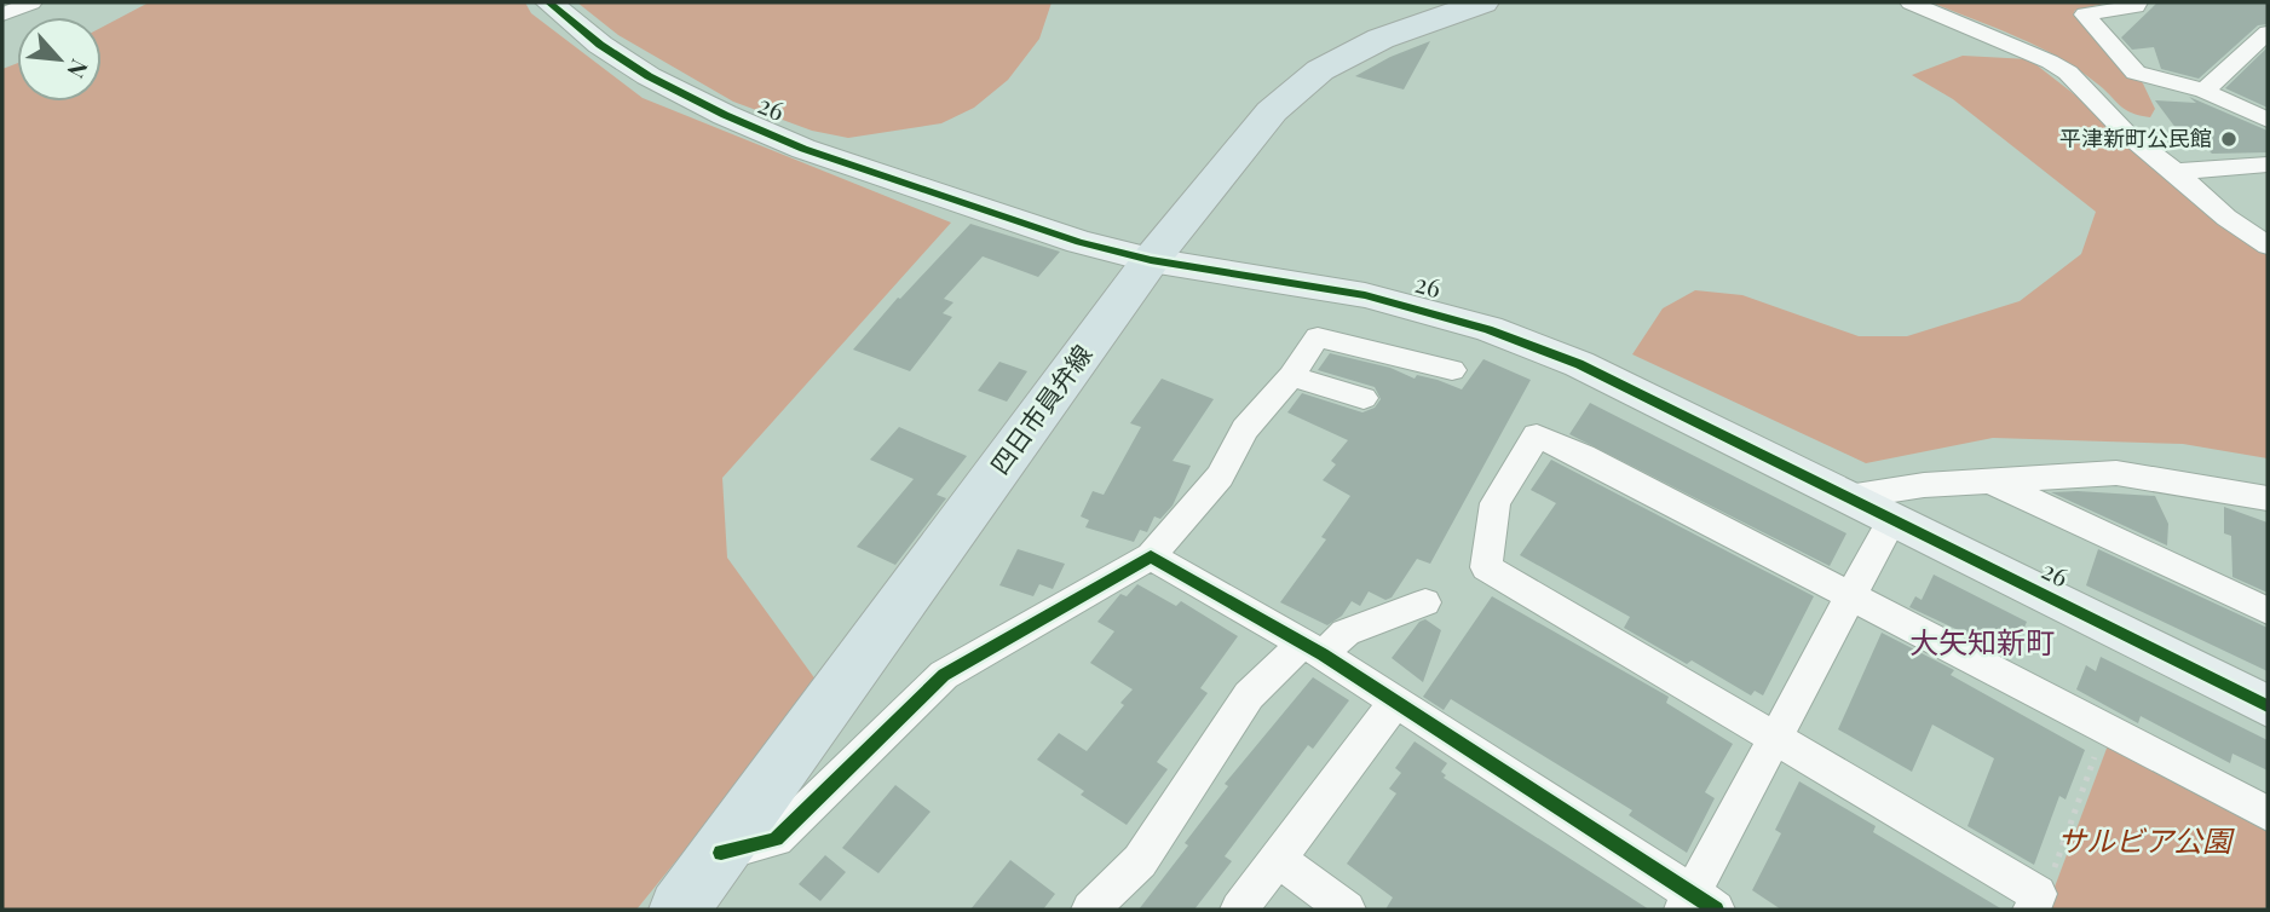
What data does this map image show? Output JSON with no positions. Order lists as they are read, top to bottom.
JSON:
{
  "streets": {
    "main road": ["四日市員弁線"],
    "street": ["26"]
  },
  "crossings": [
    ["26", "四日市員弁線"]
  ],
  "districts": ["大矢知新町"],
  "parks": ["サルビア公園"],
  "places": ["平津新町公民館"],
  "north": "bottom right"
}
